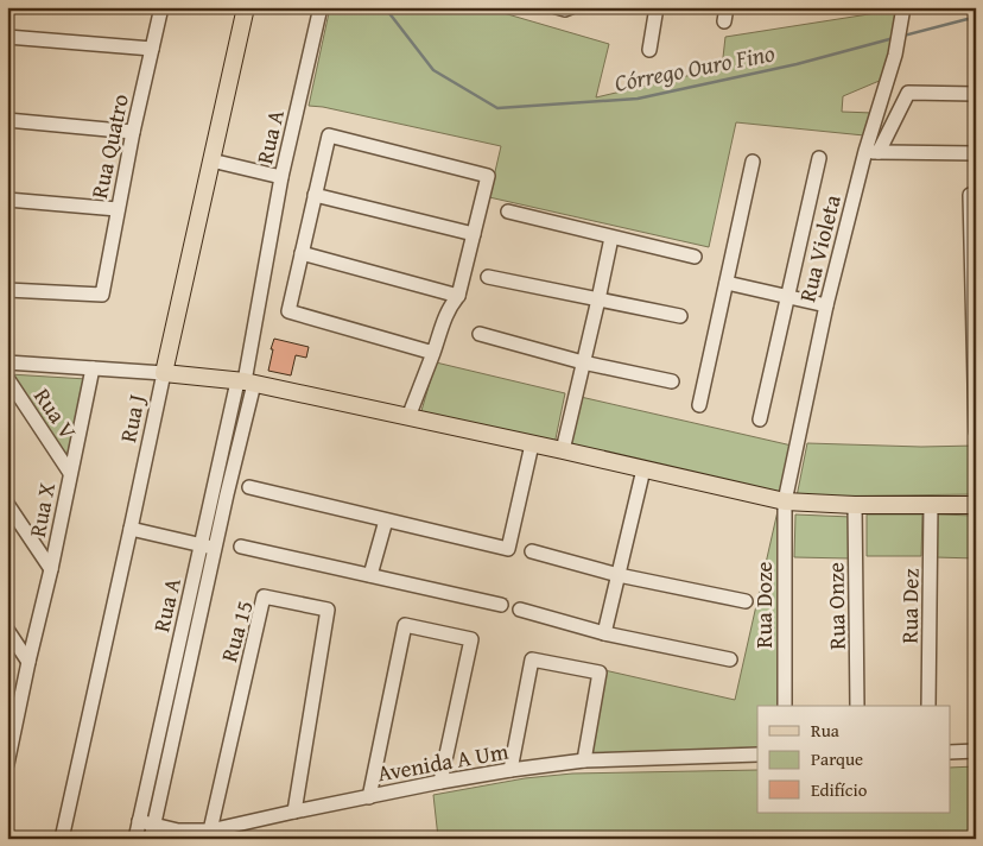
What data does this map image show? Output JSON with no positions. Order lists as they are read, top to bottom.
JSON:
{
  "streets": {
    "main road": ["Rua J"],
    "street": [
      "Rua A",
      "Rua Quatro",
      "Rua Violeta",
      "Rua V",
      "Rua X",
      "Rua Doze",
      "Rua Onze",
      "Rua Dez",
      "Rua 15",
      "Avenida A Um"
    ]
  },
  "crossings": [
    ["Rua A", "Avenida A Um"],
    ["Rua Violeta", "Rua Doze"],
    ["Rua V", "Rua X"],
    ["Rua 15", "Avenida A Um"]
  ],
  "water": ["Córrego Ouro Fino"],
  "legend": ["Rua", "Parque", "Edifício"]
}
